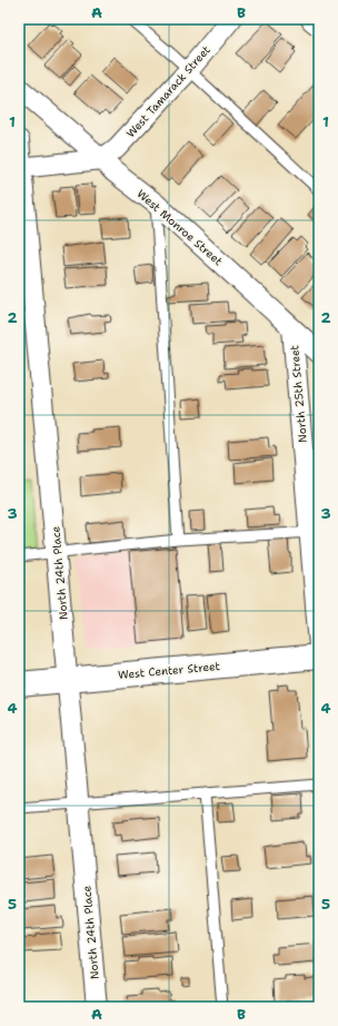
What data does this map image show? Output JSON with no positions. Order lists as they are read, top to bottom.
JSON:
{
  "streets": {
    "street": [
      "West Tamarack Street",
      "West Monroe Street",
      "North 25th Street",
      "North 24th Place",
      "West Center Street"
    ]
  },
  "crossings": [
    ["West Tamarack Street", "West Monroe Street"],
    ["West Monroe Street", "North 25th Street"],
    ["North 24th Place", "West Center Street"]
  ],
  "grid": {
    "columns": ["A", "B"],
    "rows": [
      "1",
      "2",
      "3",
      "4",
      "5"
    ]
  }
}
